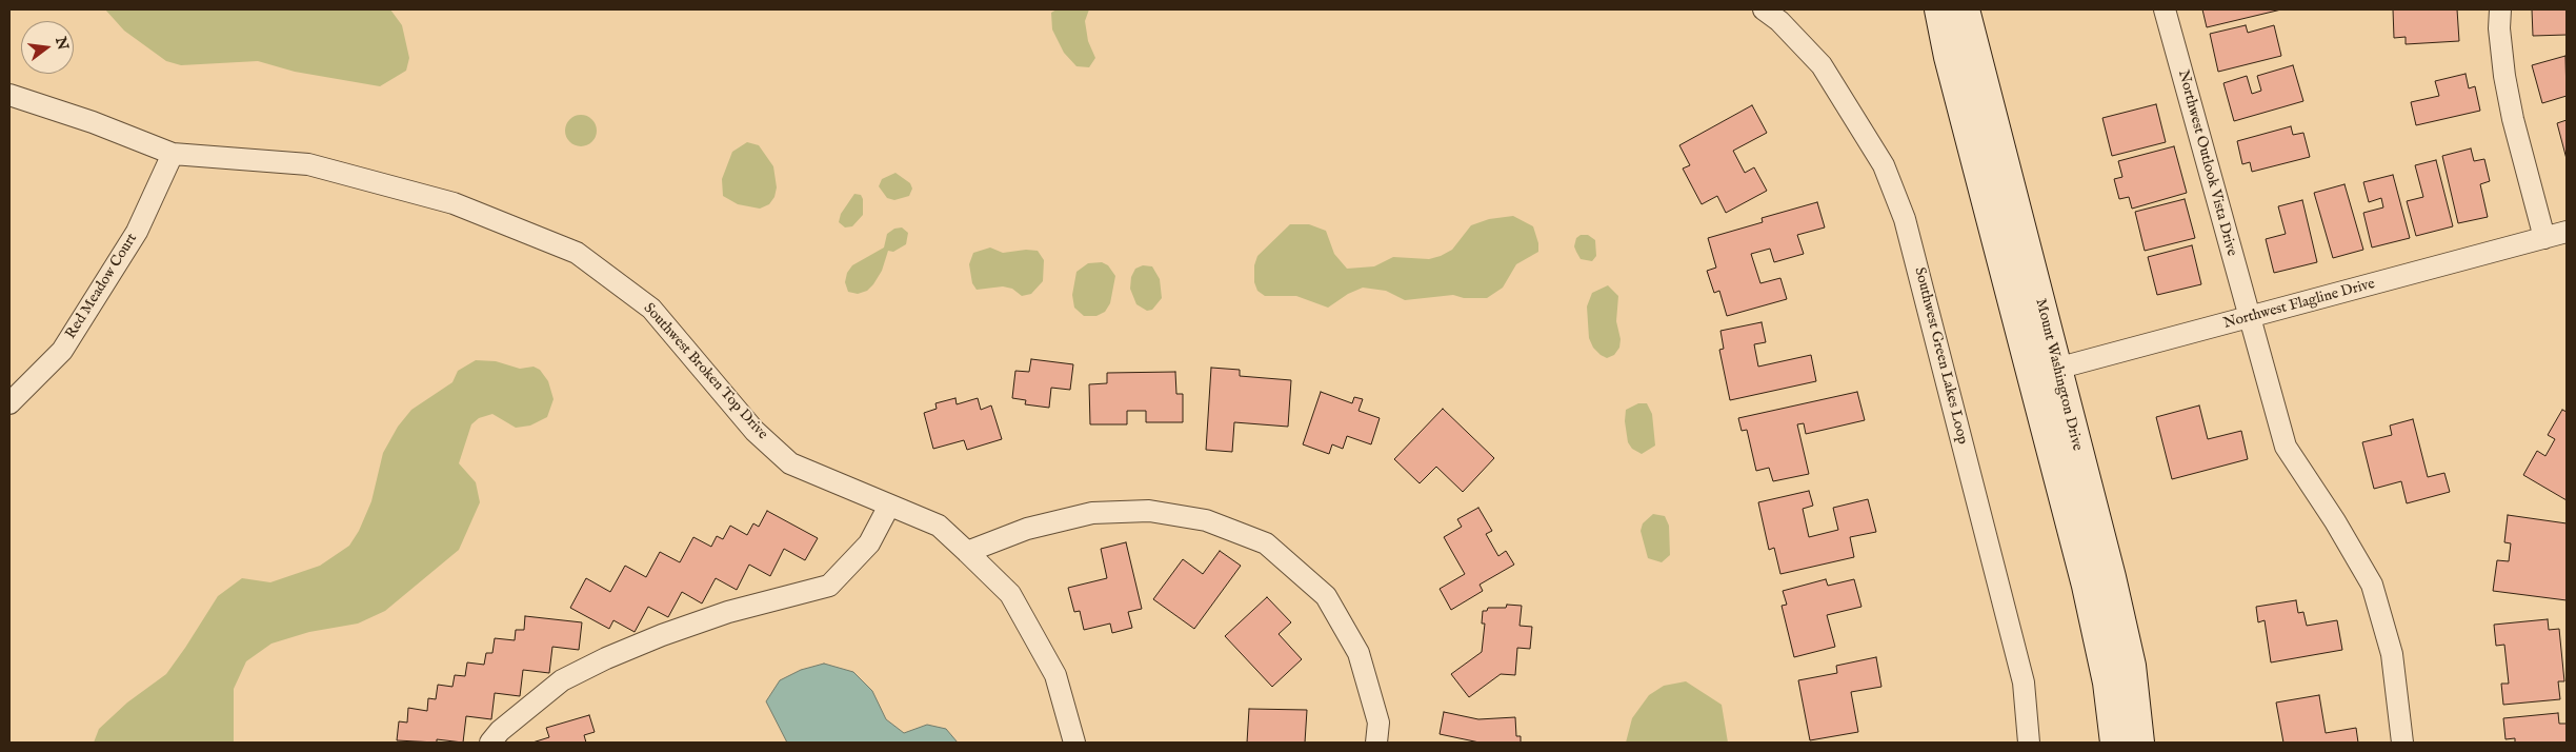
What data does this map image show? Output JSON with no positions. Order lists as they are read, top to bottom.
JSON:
{
  "streets": {
    "main road": ["Mount Washington Drive"],
    "street": [
      "Northwest Outlook Vista Drive",
      "Red Meadow Court",
      "Northwest Flagline Drive",
      "Southwest Green Lakes Loop",
      "Southwest Broken Top Drive"
    ]
  },
  "crossings": [
    ["Northwest Outlook Vista Drive", "Northwest Flagline Drive"],
    ["Red Meadow Court", "Southwest Broken Top Drive"],
    ["Northwest Flagline Drive", "Mount Washington Drive"]
  ],
  "north": "right"
}
